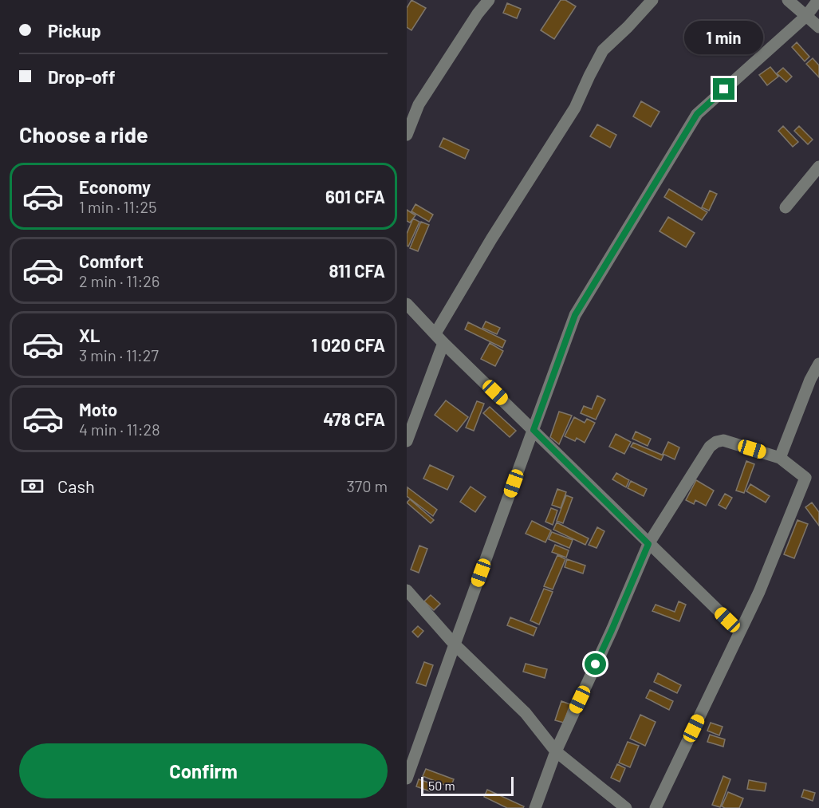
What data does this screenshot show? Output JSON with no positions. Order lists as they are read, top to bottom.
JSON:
{
  "scale_bar": "50 m",
  "page": {
    "banner": ["Pickup", "Drop-off"],
    "bubble": "1 min",
    "heading": "Choose a ride",
    "list": [
      {
        "name": "Economy",
        "note": "1 min · 11:25",
        "value": "601 CFA"
      },
      {
        "name": "Comfort",
        "note": "2 min · 11:26",
        "value": "811 CFA"
      },
      {
        "name": "XL",
        "note": "3 min · 11:27",
        "value": "1 020 CFA"
      },
      {
        "name": "Moto",
        "note": "4 min · 11:28",
        "value": "478 CFA"
      }
    ],
    "pay": ["Cash", "370 m"],
    "buttons": "Confirm",
    "scale": "50 m"
  }
}
